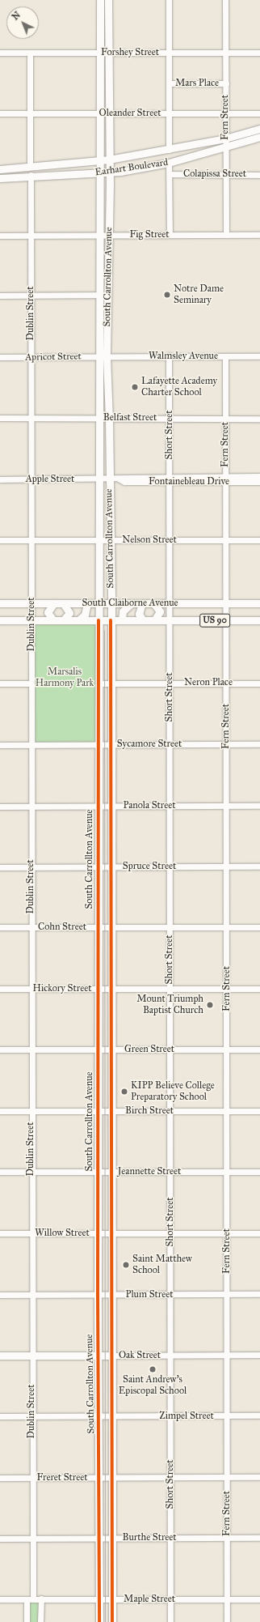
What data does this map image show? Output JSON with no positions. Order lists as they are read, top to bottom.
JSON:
{
  "streets": {
    "main road": [
      "Earhart Boulevard",
      "South Carrollton Avenue",
      "South Claiborne Avenue",
      "US 90",
      "Oak Street"
    ],
    "street": [
      "Forshey Street",
      "Mars Place",
      "Oleander Street",
      "Fern Street",
      "Colapissa Street",
      "Fig Street",
      "Dublin Street",
      "Walmsley Avenue",
      "Apricot Street",
      "Belfast Street",
      "Short Street",
      "Apple Street",
      "Fontainebleau Drive",
      "Nelson Street",
      "Neron Place",
      "Sycamore Street",
      "Panola Street",
      "Spruce Street",
      "Cohn Street",
      "Hickory Street",
      "Green Street",
      "Birch Street",
      "Jeannette Street",
      "Willow Street",
      "Plum Street",
      "Zimpel Street",
      "Freret Street",
      "Burthe Street",
      "Maple Street"
    ]
  },
  "crossings": [
    ["Forshey Street", "Fern Street"],
    ["Forshey Street", "South Carrollton Avenue"],
    ["Mars Place", "Fern Street"],
    ["Oleander Street", "Fern Street"],
    ["Oleander Street", "South Carrollton Avenue"],
    ["Fern Street", "Earhart Boulevard"],
    ["Fern Street", "Colapissa Street"],
    ["Fern Street", "Fig Street"],
    ["Fern Street", "Walmsley Avenue"],
    ["Fern Street", "Belfast Street"],
    ["Fern Street", "Fontainebleau Drive"],
    ["Fern Street", "Nelson Street"],
    ["Fern Street", "South Claiborne Avenue"],
    ["Fern Street", "Neron Place"],
    ["Fern Street", "Sycamore Street"],
    ["Fern Street", "Panola Street"],
    ["Fern Street", "Spruce Street"],
    ["Fern Street", "Cohn Street"],
    ["Fern Street", "Hickory Street"],
    ["Fern Street", "Green Street"],
    ["Fern Street", "Birch Street"],
    ["Fern Street", "Jeannette Street"],
    ["Fern Street", "Willow Street"],
    ["Fern Street", "Plum Street"],
    ["Fern Street", "Oak Street"],
    ["Fern Street", "Zimpel Street"],
    ["Fern Street", "Freret Street"],
    ["Fern Street", "Burthe Street"],
    ["Fern Street", "Maple Street"],
    ["Earhart Boulevard", "South Carrollton Avenue"],
    ["Earhart Boulevard", "Dublin Street"],
    ["Fig Street", "South Carrollton Avenue"],
    ["Fig Street", "Dublin Street"],
    ["South Carrollton Avenue", "Walmsley Avenue"],
    ["South Carrollton Avenue", "Apricot Street"],
    ["South Carrollton Avenue", "Belfast Street"],
    ["South Carrollton Avenue", "Apple Street"],
    ["South Carrollton Avenue", "Fontainebleau Drive"],
    ["South Carrollton Avenue", "Nelson Street"],
    ["South Carrollton Avenue", "South Claiborne Avenue"],
    ["South Carrollton Avenue", "Neron Place"],
    ["South Carrollton Avenue", "Sycamore Street"],
    ["South Carrollton Avenue", "Panola Street"],
    ["South Carrollton Avenue", "Spruce Street"],
    ["South Carrollton Avenue", "Cohn Street"],
    ["South Carrollton Avenue", "Hickory Street"],
    ["South Carrollton Avenue", "Green Street"],
    ["South Carrollton Avenue", "Birch Street"],
    ["South Carrollton Avenue", "Jeannette Street"],
    ["South Carrollton Avenue", "Willow Street"],
    ["South Carrollton Avenue", "Plum Street"],
    ["South Carrollton Avenue", "Oak Street"],
    ["South Carrollton Avenue", "Zimpel Street"],
    ["South Carrollton Avenue", "Freret Street"],
    ["South Carrollton Avenue", "Burthe Street"],
    ["South Carrollton Avenue", "Maple Street"],
    ["Dublin Street", "Apricot Street"],
    ["Dublin Street", "Belfast Street"],
    ["Dublin Street", "Apple Street"],
    ["Dublin Street", "Nelson Street"],
    ["Dublin Street", "South Claiborne Avenue"],
    ["Dublin Street", "Sycamore Street"],
    ["Dublin Street", "Panola Street"],
    ["Dublin Street", "Spruce Street"],
    ["Dublin Street", "Cohn Street"],
    ["Dublin Street", "Hickory Street"],
    ["Dublin Street", "Green Street"],
    ["Dublin Street", "Birch Street"],
    ["Dublin Street", "Jeannette Street"],
    ["Dublin Street", "Willow Street"],
    ["Dublin Street", "Plum Street"],
    ["Dublin Street", "Oak Street"],
    ["Dublin Street", "Freret Street"],
    ["Dublin Street", "Burthe Street"],
    ["Dublin Street", "Maple Street"],
    ["Walmsley Avenue", "Apricot Street"],
    ["Walmsley Avenue", "Short Street"],
    ["Belfast Street", "Short Street"],
    ["Short Street", "Fontainebleau Drive"],
    ["Short Street", "Nelson Street"],
    ["Short Street", "South Claiborne Avenue"],
    ["Short Street", "Neron Place"],
    ["Short Street", "Sycamore Street"],
    ["Short Street", "Panola Street"],
    ["Short Street", "Spruce Street"],
    ["Short Street", "Cohn Street"],
    ["Short Street", "Hickory Street"],
    ["Short Street", "Green Street"],
    ["Short Street", "Birch Street"],
    ["Short Street", "Jeannette Street"],
    ["Short Street", "Willow Street"],
    ["Short Street", "Plum Street"],
    ["Short Street", "Oak Street"],
    ["Short Street", "Zimpel Street"],
    ["Short Street", "Freret Street"],
    ["Short Street", "Burthe Street"],
    ["Short Street", "Maple Street"],
    ["Apple Street", "Fontainebleau Drive"]
  ],
  "parks": ["Marsalis Harmony Park"],
  "places": [
    "Notre Dame Seminary",
    "Lafayette Academy Charter School",
    "Mount Triumph Baptist Church",
    "KIPP Believe College Preparatory School",
    "Saint Matthew School",
    "Saint Andrew's Episcopal School"
  ],
  "north": "top left"
}
